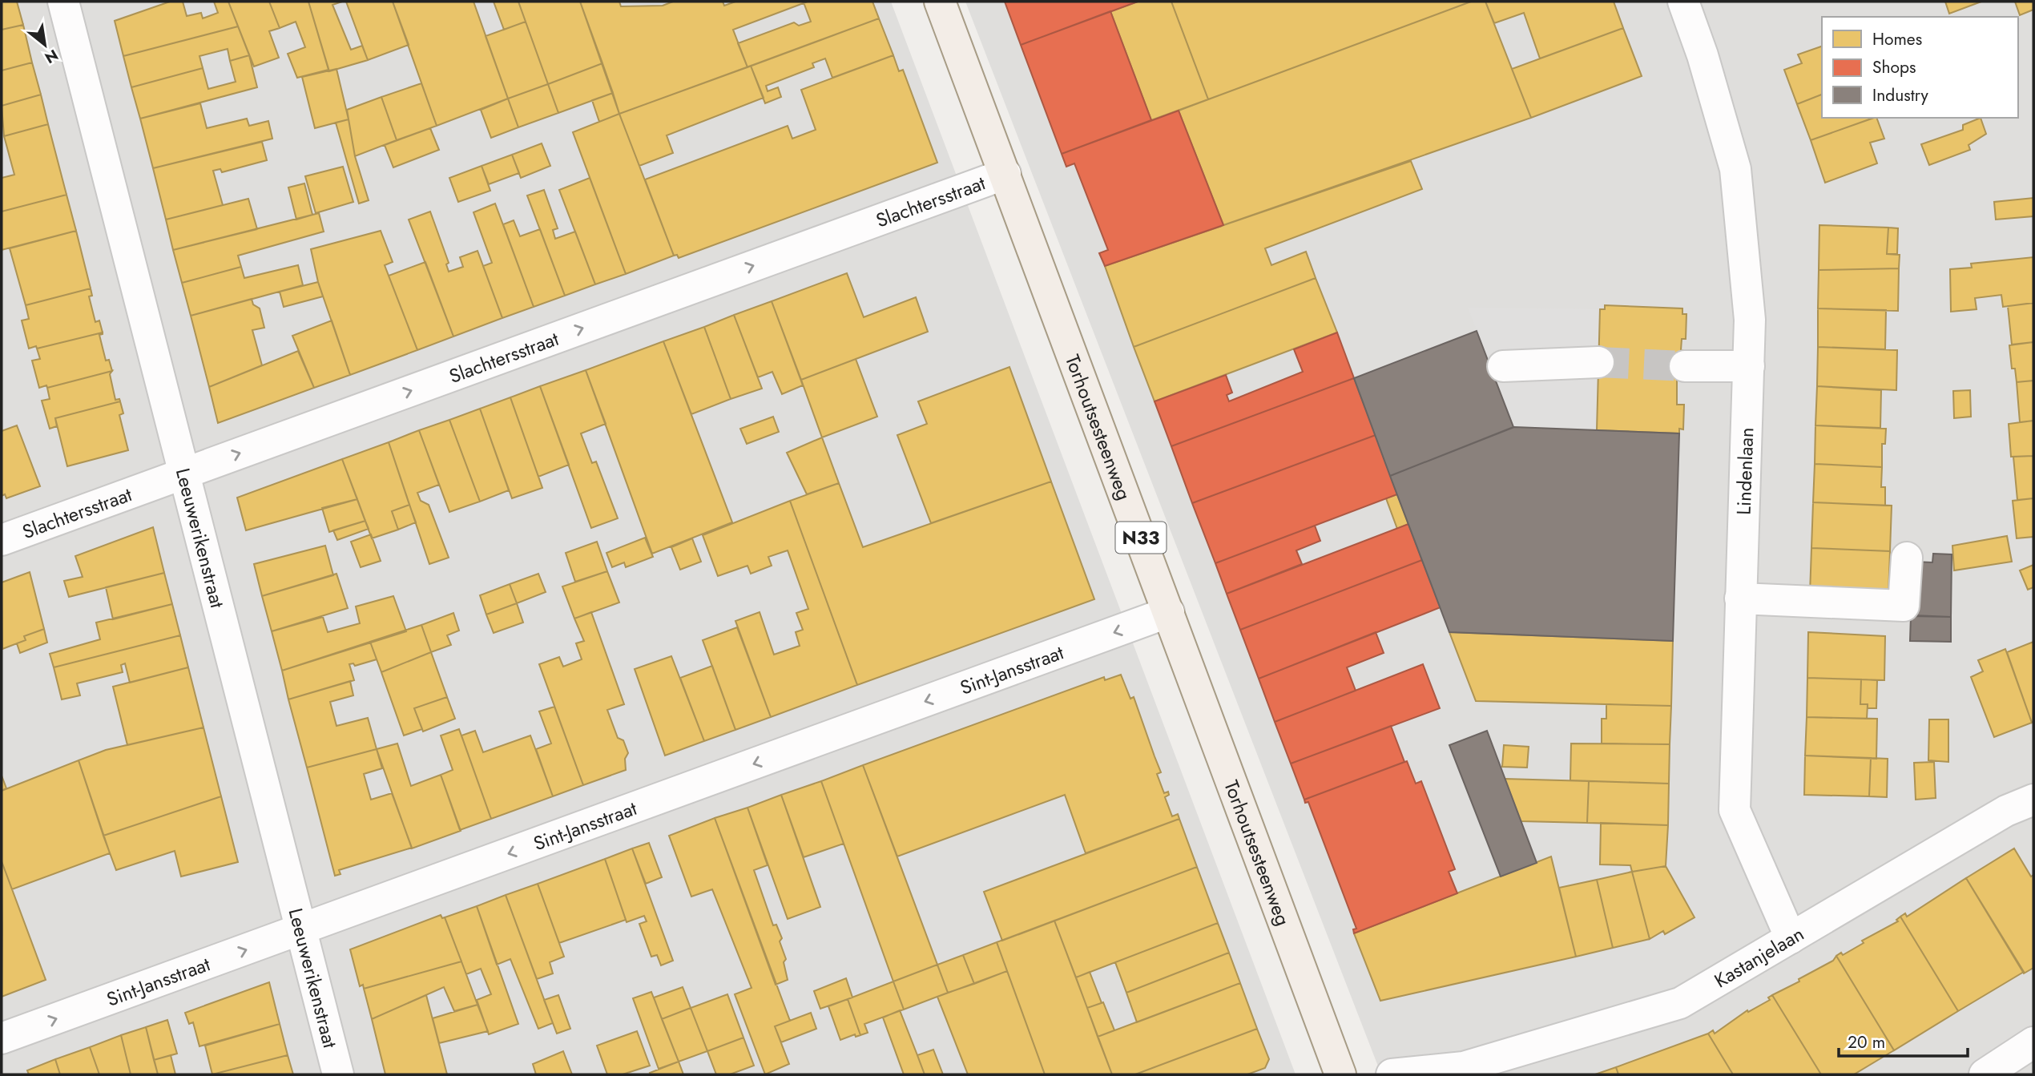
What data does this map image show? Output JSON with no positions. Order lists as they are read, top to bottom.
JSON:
{
  "streets": {
    "main road": ["Torhoutsesteenweg", "N33"],
    "street": [
      "Slachtersstraat",
      "Lindenlaan",
      "Leeuwerikenstraat",
      "Sint-Jansstraat",
      "Kastanjelaan"
    ]
  },
  "crossings": [
    ["Slachtersstraat", "Torhoutsesteenweg"],
    ["Slachtersstraat", "Leeuwerikenstraat"],
    ["Torhoutsesteenweg", "Sint-Jansstraat"],
    ["Lindenlaan", "Kastanjelaan"],
    ["Leeuwerikenstraat", "Sint-Jansstraat"]
  ],
  "one_way": ["Slachtersstraat"],
  "legend": ["Homes", "Shops", "Industry"],
  "scale_bar": "20 m",
  "north": "bottom right"
}
